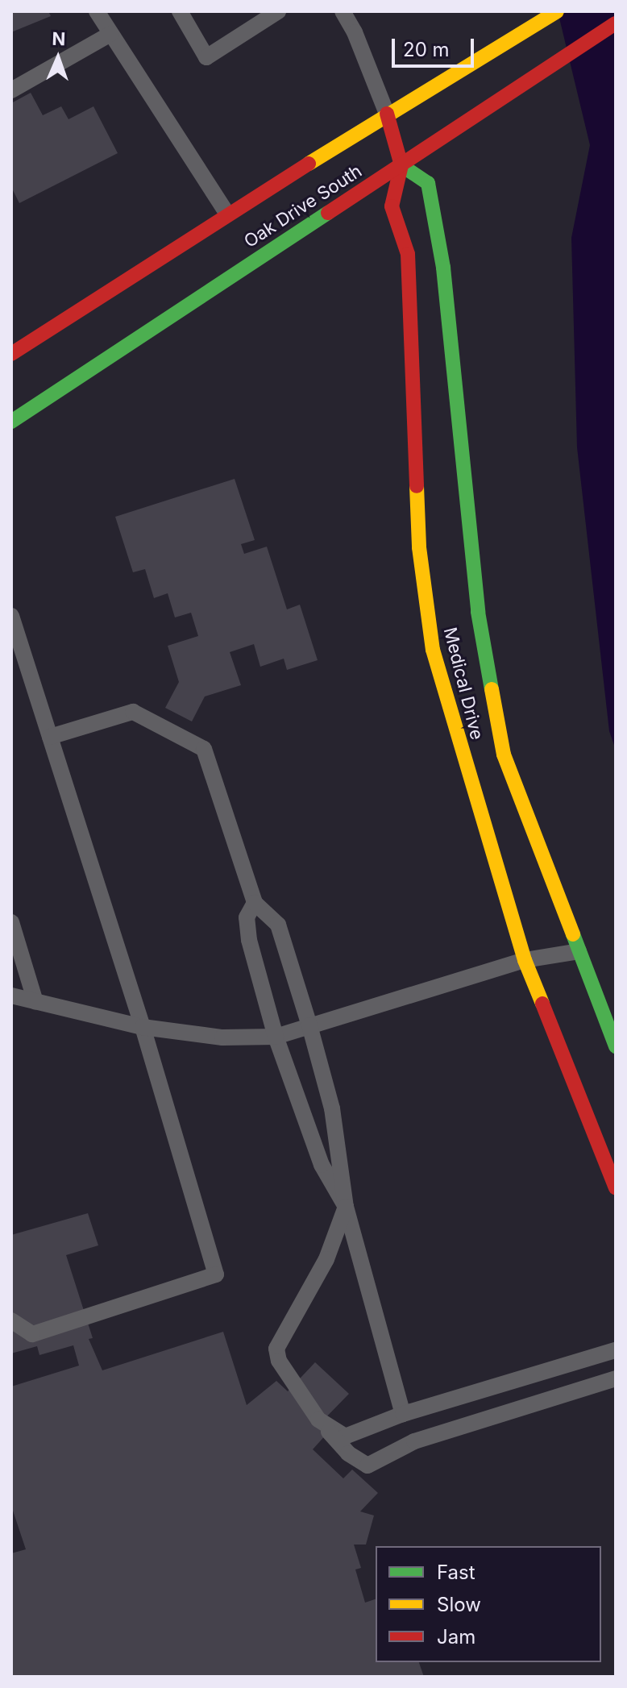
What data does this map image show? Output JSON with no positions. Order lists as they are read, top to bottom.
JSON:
{
  "streets": {
    "street": ["Oak Drive South", "Medical Drive"]
  },
  "crossings": [
    ["Oak Drive South", "Medical Drive"]
  ],
  "legend": ["Fast", "Slow", "Jam"],
  "scale_bar": "20 m",
  "north": "top"
}
